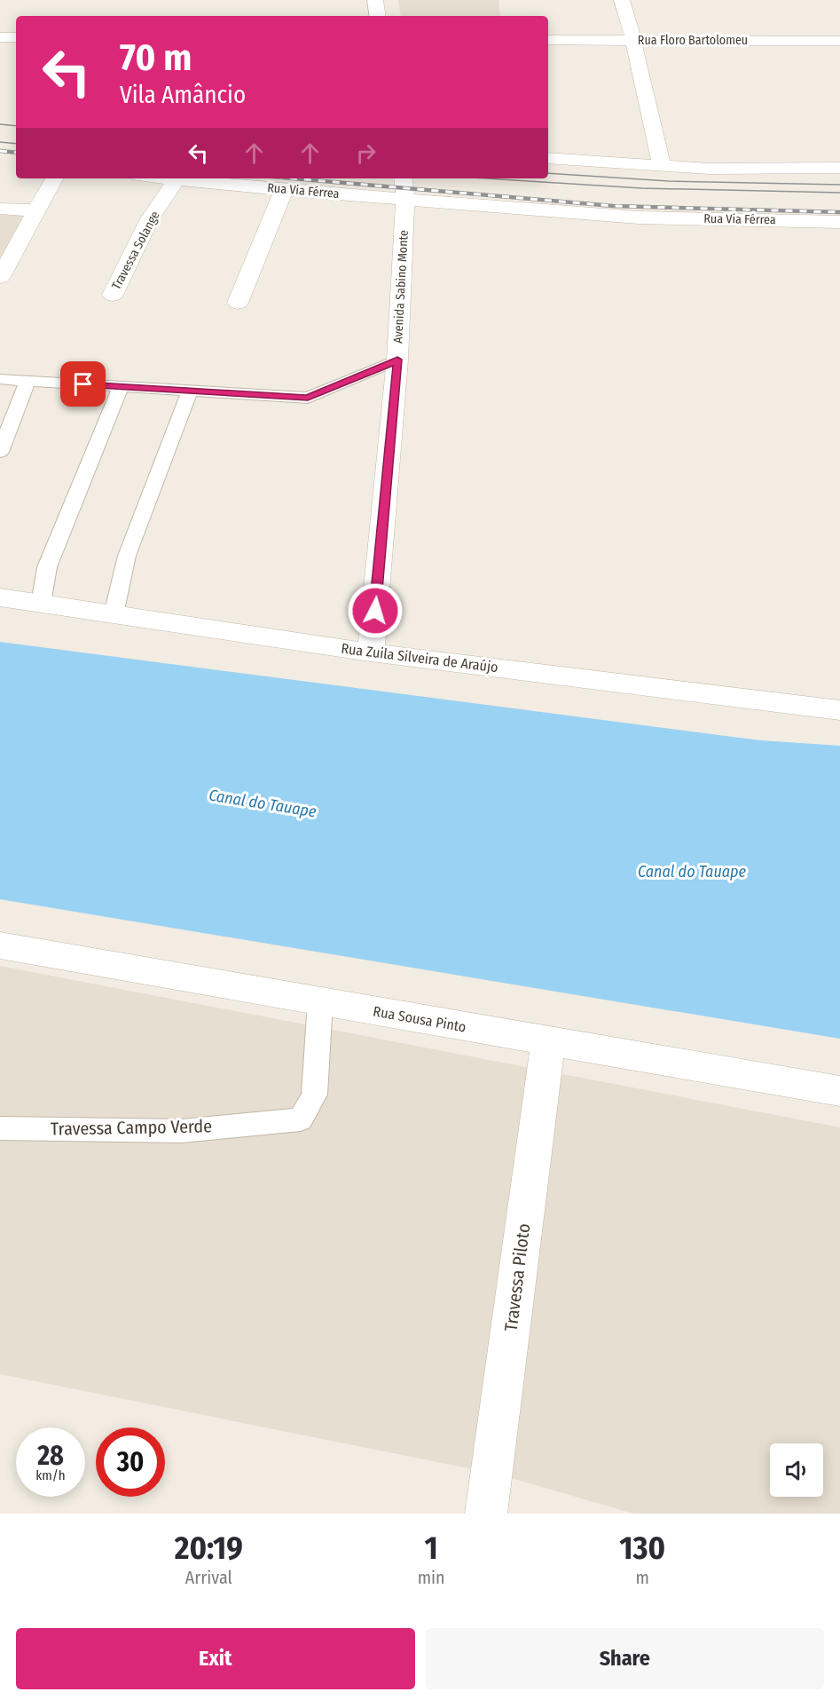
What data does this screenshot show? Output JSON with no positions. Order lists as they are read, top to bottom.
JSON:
{
  "streets": {
    "street": [
      "Rua Floro Bartolomeu",
      "Rua Via Férrea",
      "Travessa Solange",
      "Avenida Sabino Monte",
      "Rua Zuila Silveira de Araújo",
      "Rua Sousa Pinto",
      "Travessa Piloto"
    ],
    "lane": ["Travessa Campo Verde"]
  },
  "crossings": [
    ["Rua Via Férrea", "Travessa Solange"],
    ["Rua Via Férrea", "Avenida Sabino Monte"],
    ["Avenida Sabino Monte", "Rua Zuila Silveira de Araújo"],
    ["Rua Sousa Pinto", "Travessa Campo Verde"],
    ["Rua Sousa Pinto", "Travessa Piloto"]
  ],
  "water": ["Canal do Tauape"],
  "page": {
    "turn": ["70 m", "Vila Amâncio"],
    "speed": "28 km/h",
    "limit": "30",
    "eta": [
      "20:19",
      "Arrival",
      "1",
      "min",
      "130",
      "m"
    ],
    "buttons": ["Exit", "Share"]
  }
}
